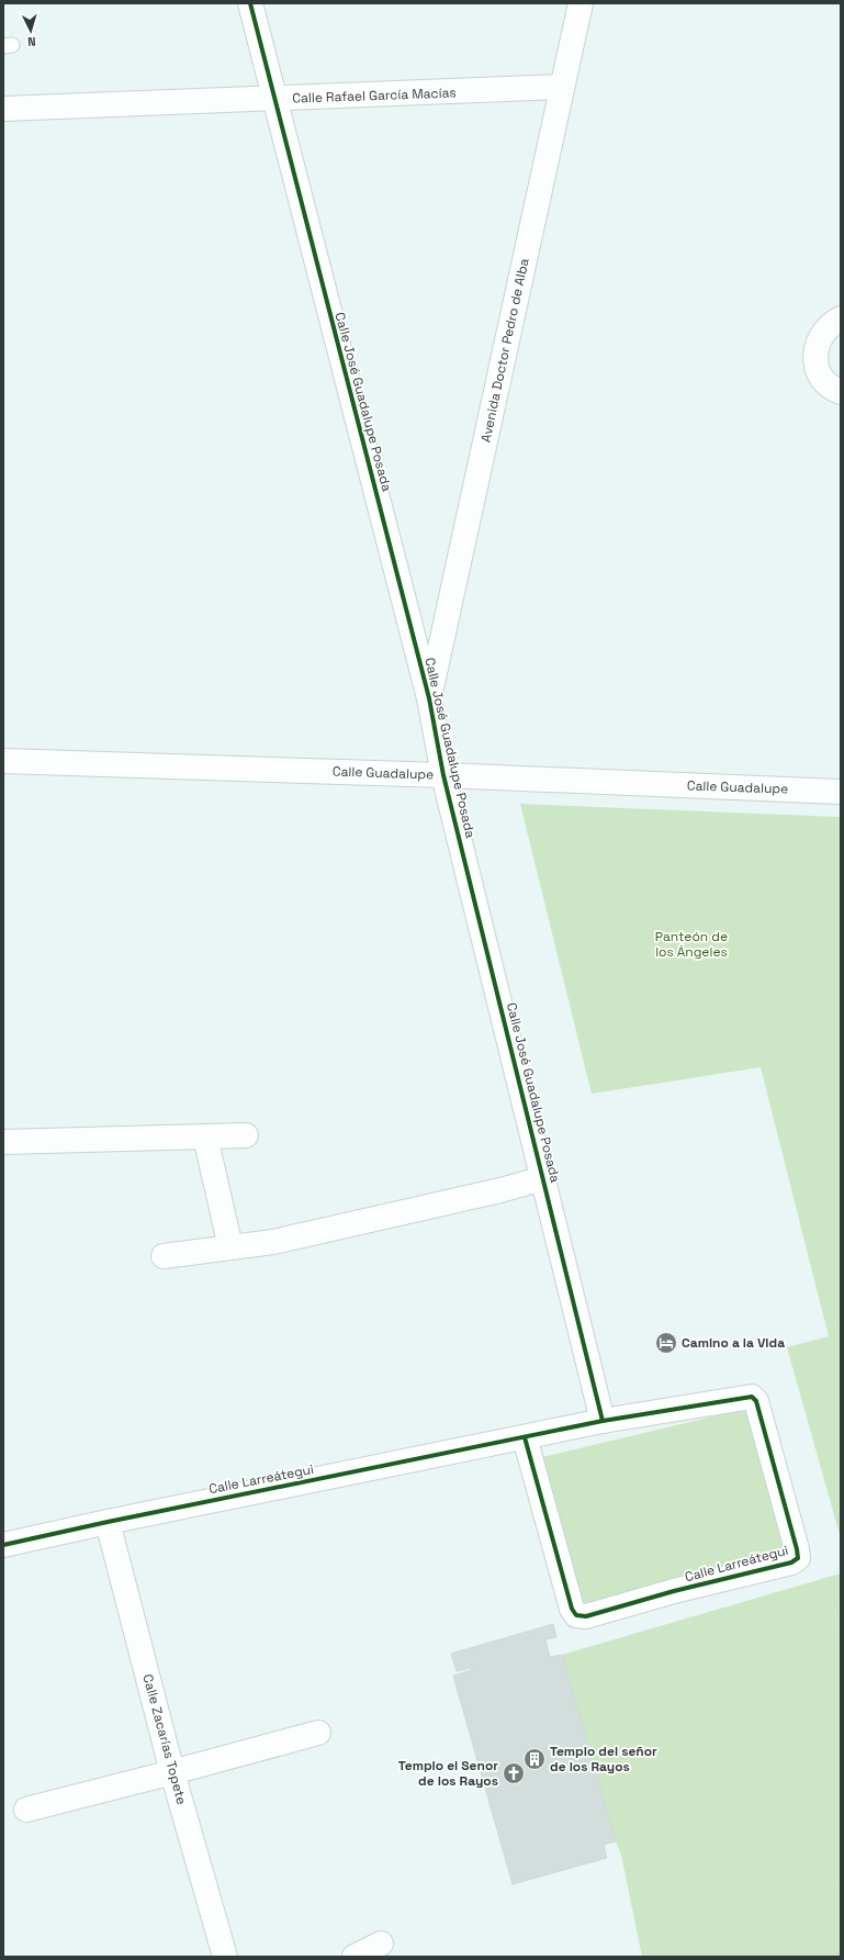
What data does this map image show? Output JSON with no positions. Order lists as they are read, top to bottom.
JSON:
{
  "streets": {
    "street": [
      "Calle Rafael García Macías",
      "Avenida Doctor Pedro de Alba",
      "Calle José Guadalupe Posada",
      "Calle Guadalupe",
      "Calle Larreátegui",
      "Calle Zacarías Topete"
    ]
  },
  "crossings": [
    ["Calle Rafael García Macías", "Avenida Doctor Pedro de Alba"],
    ["Calle Rafael García Macías", "Calle José Guadalupe Posada"],
    ["Avenida Doctor Pedro de Alba", "Calle José Guadalupe Posada"],
    ["Calle José Guadalupe Posada", "Calle Guadalupe"],
    ["Calle José Guadalupe Posada", "Calle Larreátegui"],
    ["Calle Larreátegui", "Calle Zacarías Topete"]
  ],
  "parks": ["Panteón de los Ángeles"],
  "places": {
    "hotel": ["Camino a la Vida"],
    "building": ["Templo del señor de los Rayos"],
    "church": ["Templo el Senor de los Rayos"]
  },
  "north": "bottom"
}
